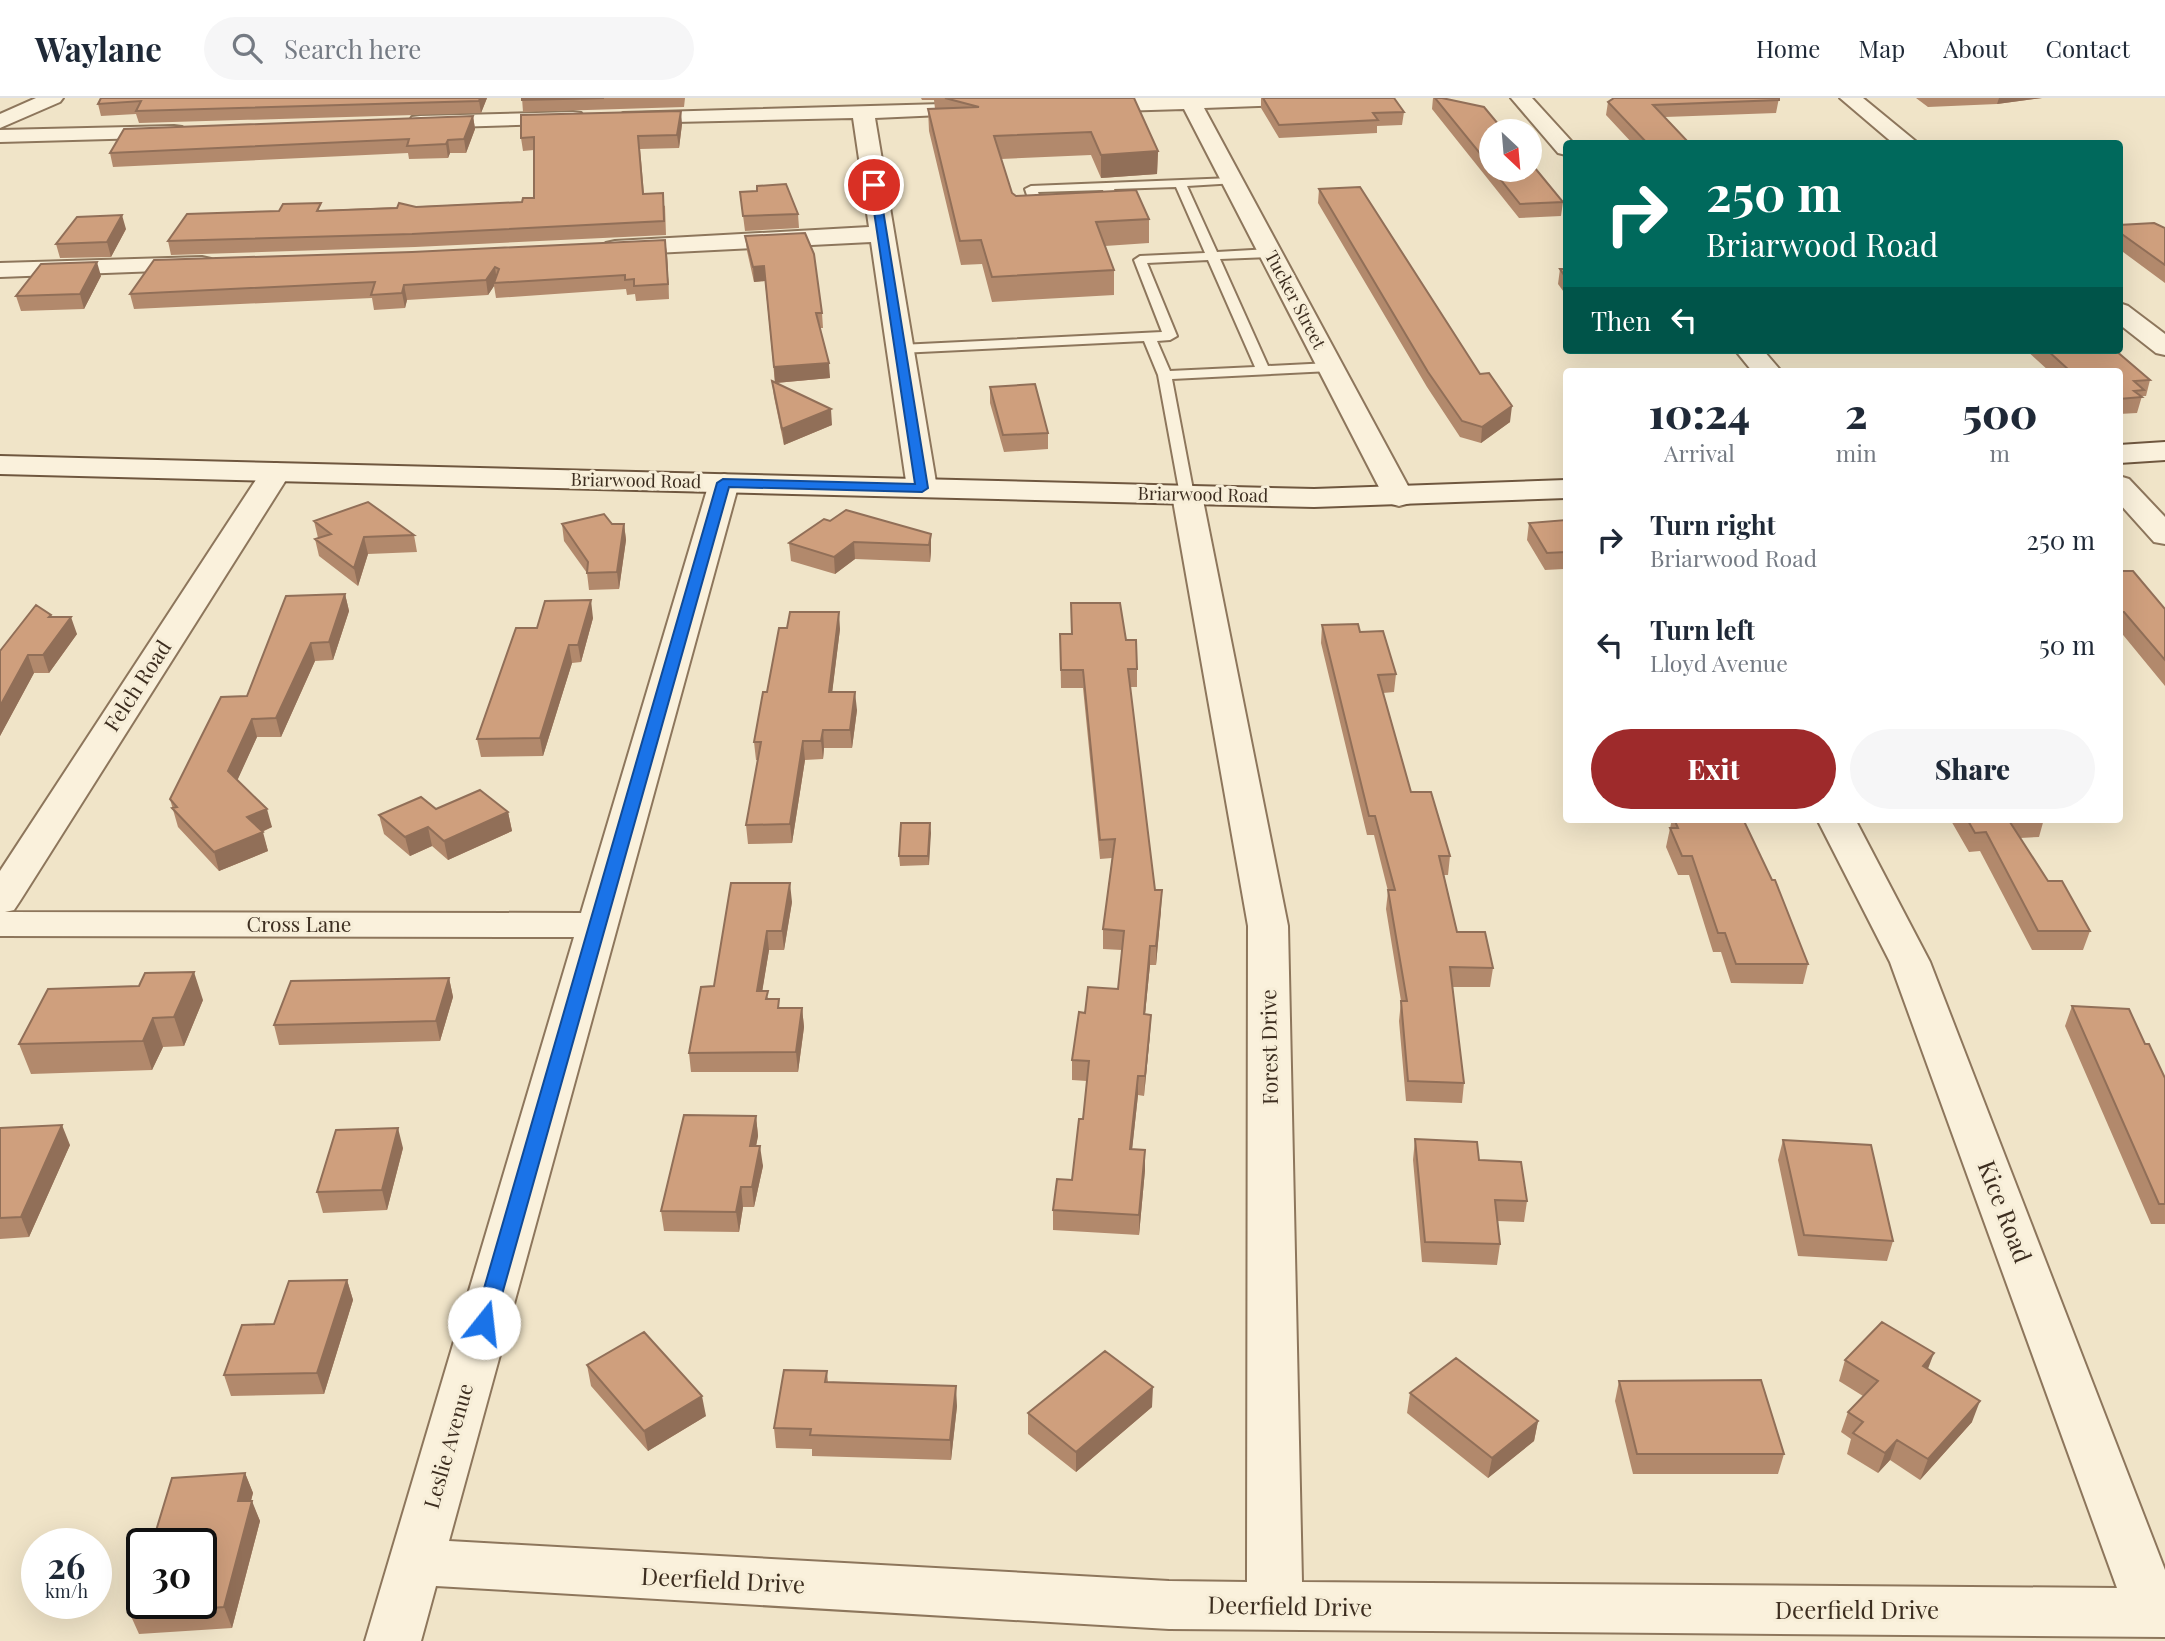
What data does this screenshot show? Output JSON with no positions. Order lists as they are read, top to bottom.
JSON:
{
  "streets": {
    "street": [
      "Tucker Street",
      "Briarwood Road",
      "Felch Road",
      "Cross Lane",
      "Forest Drive",
      "Kice Road",
      "Leslie Avenue",
      "Deerfield Drive"
    ]
  },
  "crossings": [
    ["Tucker Street", "Briarwood Road"],
    ["Briarwood Road", "Felch Road"],
    ["Briarwood Road", "Forest Drive"],
    ["Briarwood Road", "Leslie Avenue"],
    ["Cross Lane", "Leslie Avenue"],
    ["Forest Drive", "Deerfield Drive"],
    ["Kice Road", "Deerfield Drive"],
    ["Leslie Avenue", "Deerfield Drive"]
  ],
  "north": "bottom right",
  "page": {
    "header": "Waylane",
    "search": "Search here",
    "nav": [
      "Home",
      "Map",
      "About",
      "Contact"
    ],
    "turn": ["250 m", "Briarwood Road"],
    "then": "Then",
    "eta": [
      "10:24",
      "Arrival",
      "2",
      "min",
      "500",
      "m"
    ],
    "list": [
      {
        "name": "Turn right",
        "note": "Briarwood Road",
        "value": "250 m"
      },
      {
        "name": "Turn left",
        "note": "Lloyd Avenue",
        "value": "50 m"
      }
    ],
    "buttons": ["Exit", "Share"],
    "speed": "26 km/h",
    "limit": "30"
  }
}
